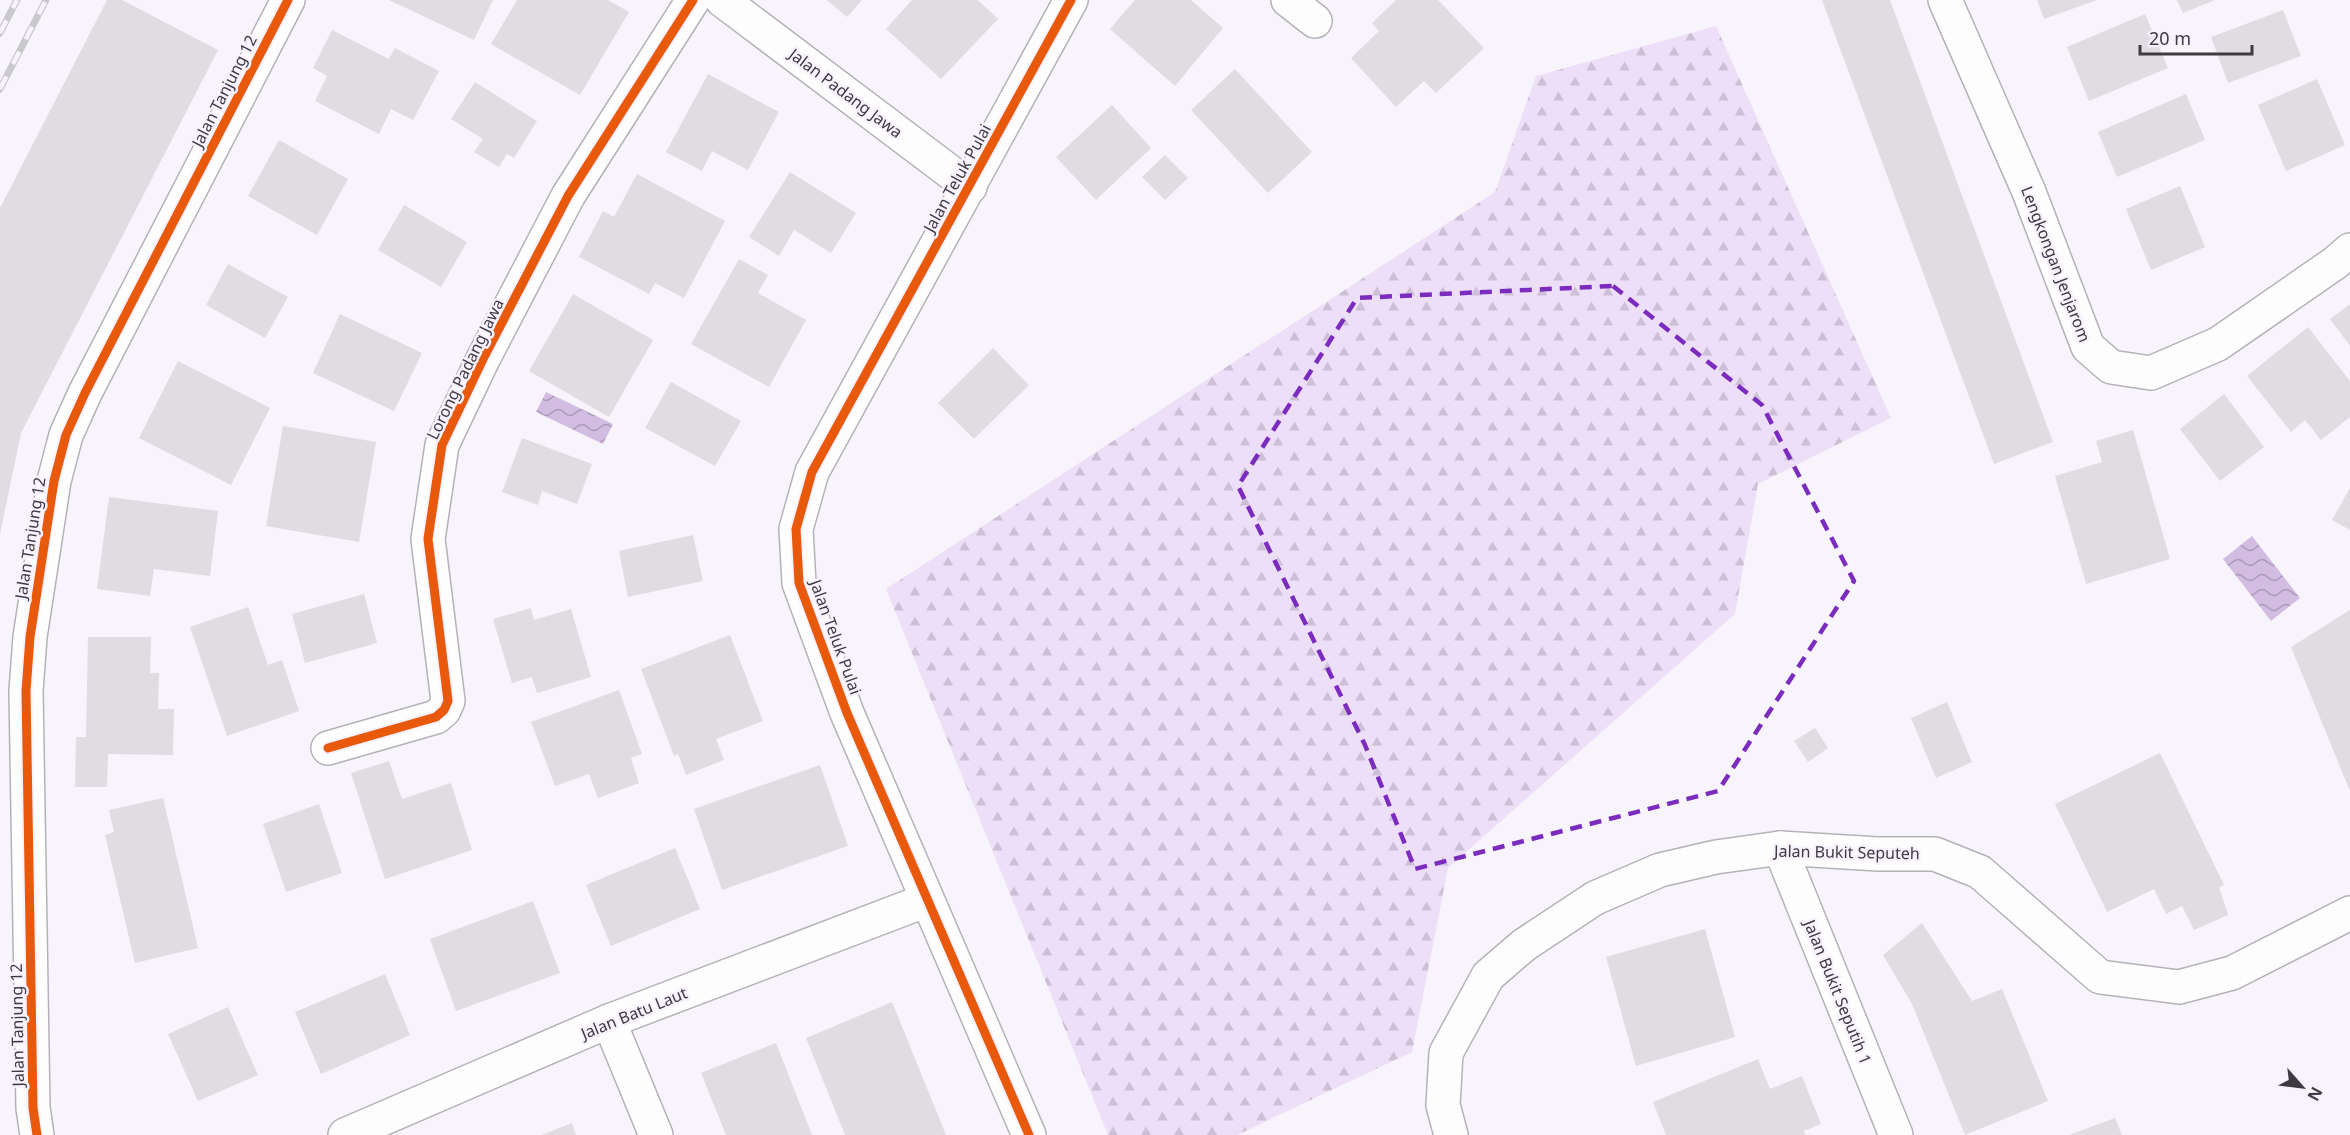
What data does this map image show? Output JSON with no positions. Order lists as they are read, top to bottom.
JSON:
{
  "streets": {
    "street": [
      "Jalan Tanjung 12",
      "Jalan Padang Jawa",
      "Jalan Teluk Pulai",
      "Lengkongan Jenjarom",
      "Lorong Padang Jawa",
      "Jalan Bukit Seputeh",
      "Jalan Bukit Seputih 1",
      "Jalan Batu Laut"
    ]
  },
  "crossings": [
    ["Jalan Padang Jawa", "Jalan Teluk Pulai"],
    ["Jalan Teluk Pulai", "Jalan Batu Laut"],
    ["Jalan Bukit Seputeh", "Jalan Bukit Seputih 1"]
  ],
  "scale_bar": "20 m",
  "north": "bottom right"
}
